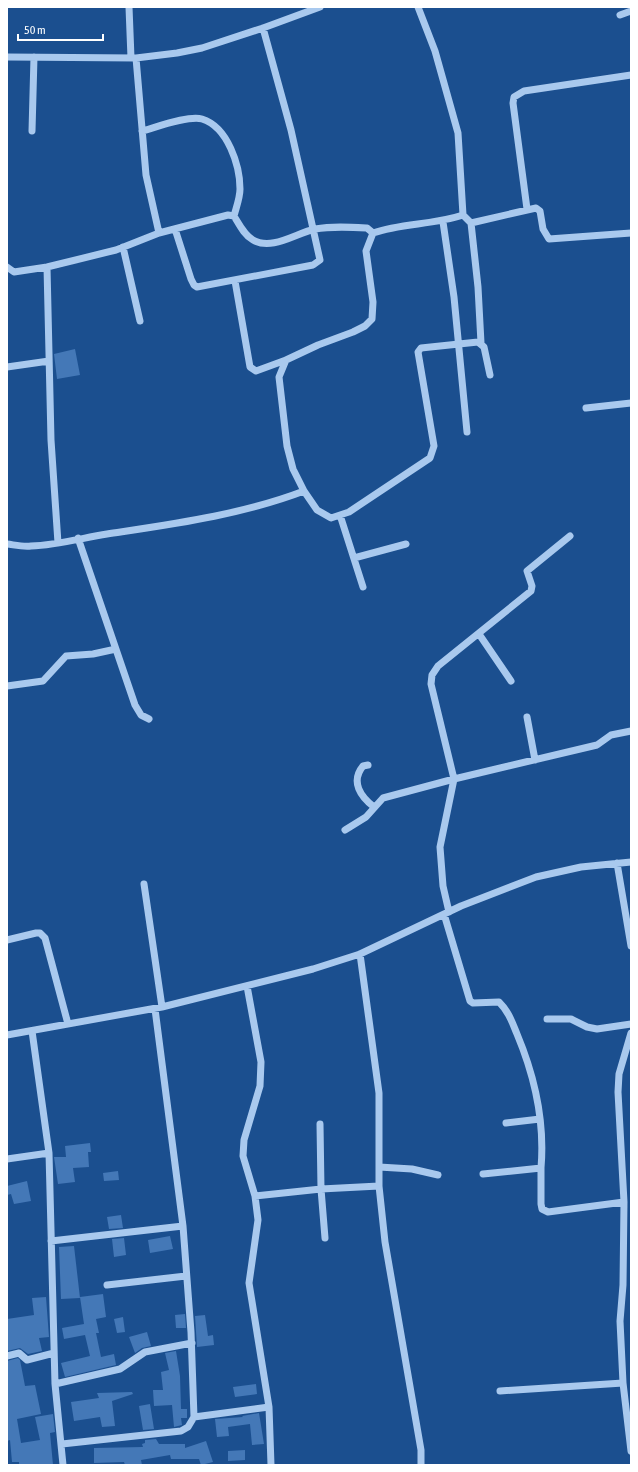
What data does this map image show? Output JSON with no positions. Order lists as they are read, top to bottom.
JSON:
{
  "scale_bar": "50 m"
}
